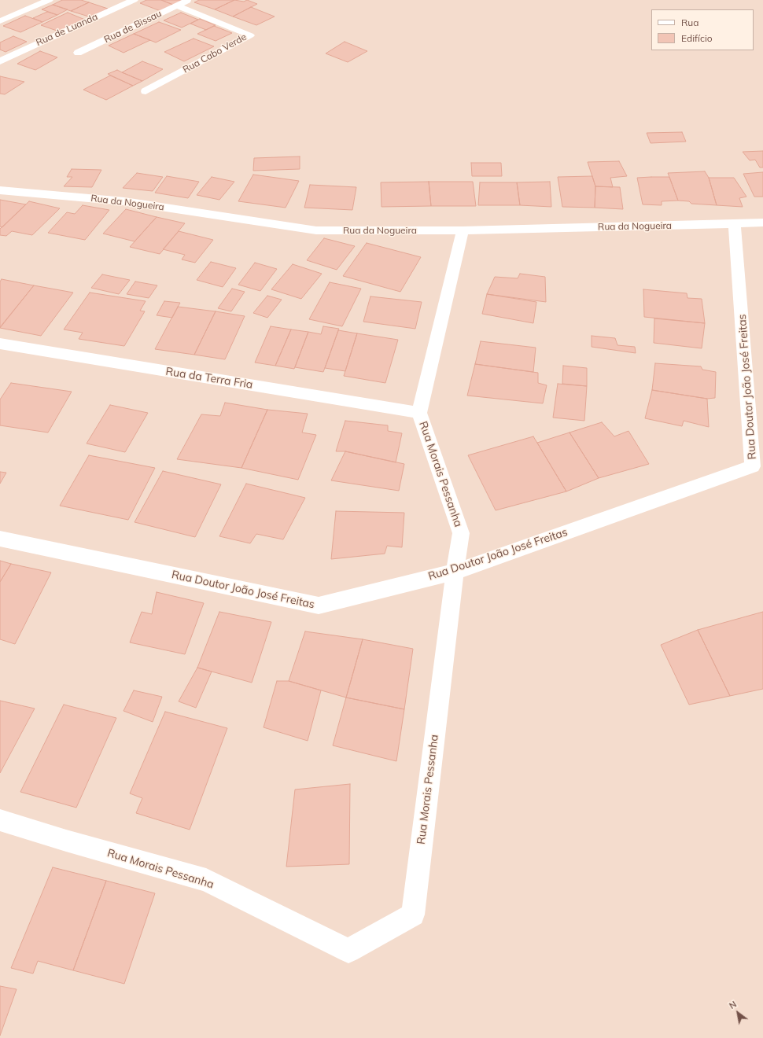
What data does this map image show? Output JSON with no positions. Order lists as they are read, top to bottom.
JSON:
{
  "streets": {
    "street": [
      "Rua de Bissau",
      "Rua de Luanda",
      "Rua Cabo Verde",
      "Rua da Nogueira",
      "Rua da Terra Fria",
      "Rua Doutor João José Freitas",
      "Rua Morais Pessanha"
    ]
  },
  "crossings": [
    ["Rua de Bissau", "Rua Cabo Verde"],
    ["Rua da Nogueira", "Rua Doutor João José Freitas"],
    ["Rua da Nogueira", "Rua Morais Pessanha"],
    ["Rua da Terra Fria", "Rua Morais Pessanha"],
    ["Rua Doutor João José Freitas", "Rua Morais Pessanha"]
  ],
  "legend": ["Rua", "Edifício"],
  "north": "top left"
}
